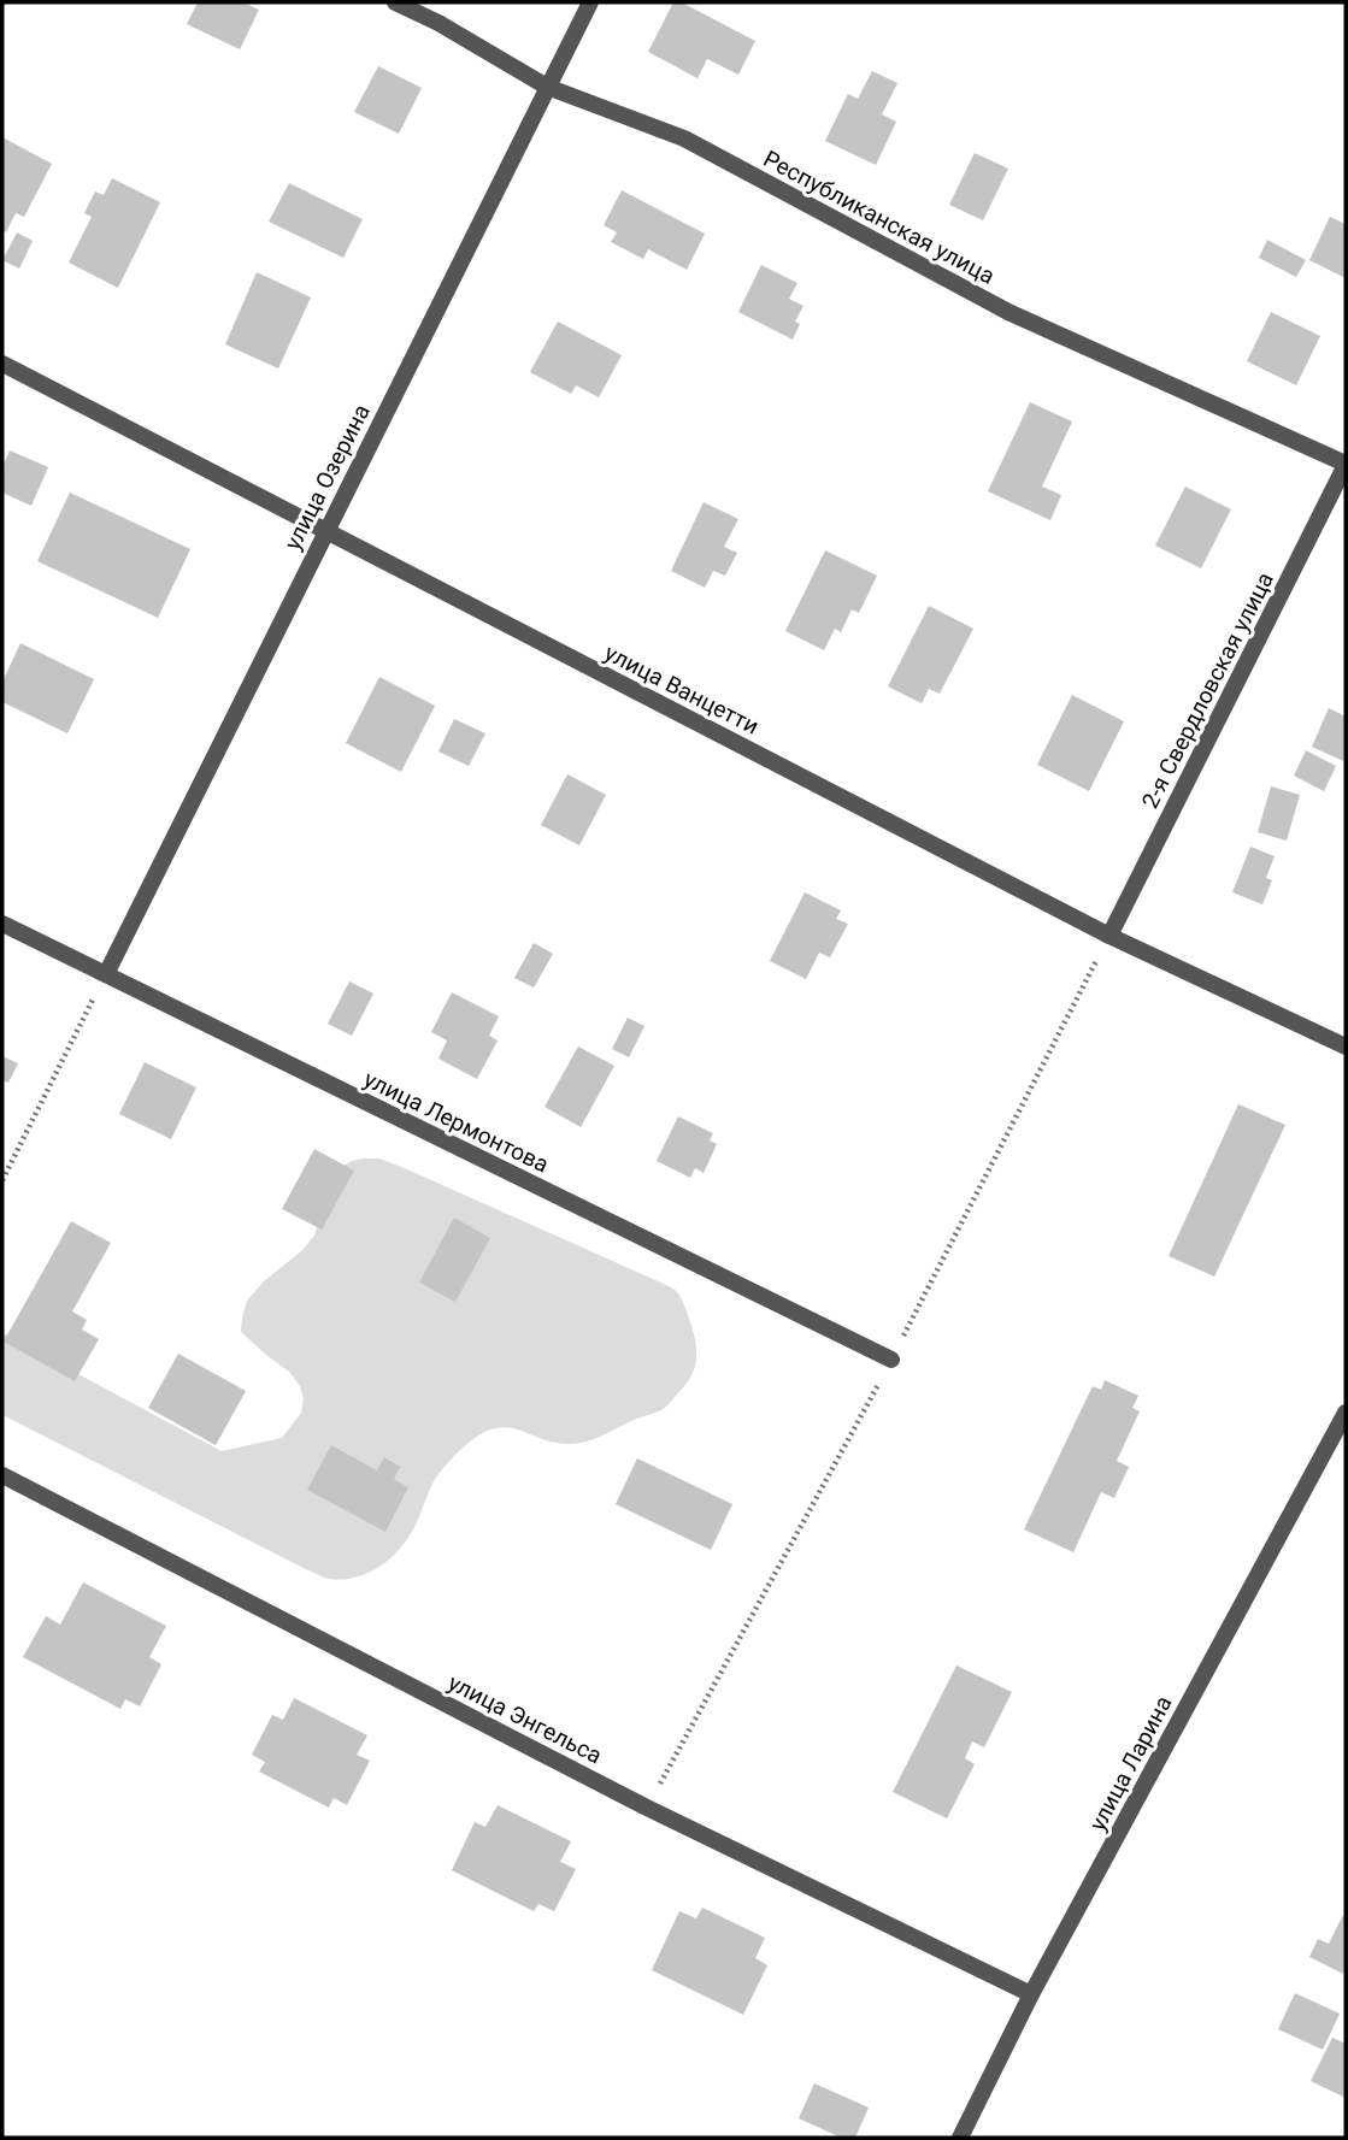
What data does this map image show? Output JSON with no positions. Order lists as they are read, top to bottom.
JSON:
{
  "streets": {
    "street": [
      "Республиканская улица",
      "улица Озерина",
      "улица Ванцетти",
      "2-я Свердловская улица",
      "улица Лермонтова",
      "улица Энгельса",
      "улица Ларина"
    ]
  },
  "crossings": [
    ["Республиканская улица", "улица Озерина"],
    ["Республиканская улица", "2-я Свердловская улица"],
    ["улица Озерина", "улица Ванцетти"],
    ["улица Озерина", "улица Лермонтова"],
    ["улица Ванцетти", "2-я Свердловская улица"],
    ["улица Энгельса", "улица Ларина"]
  ]
}
